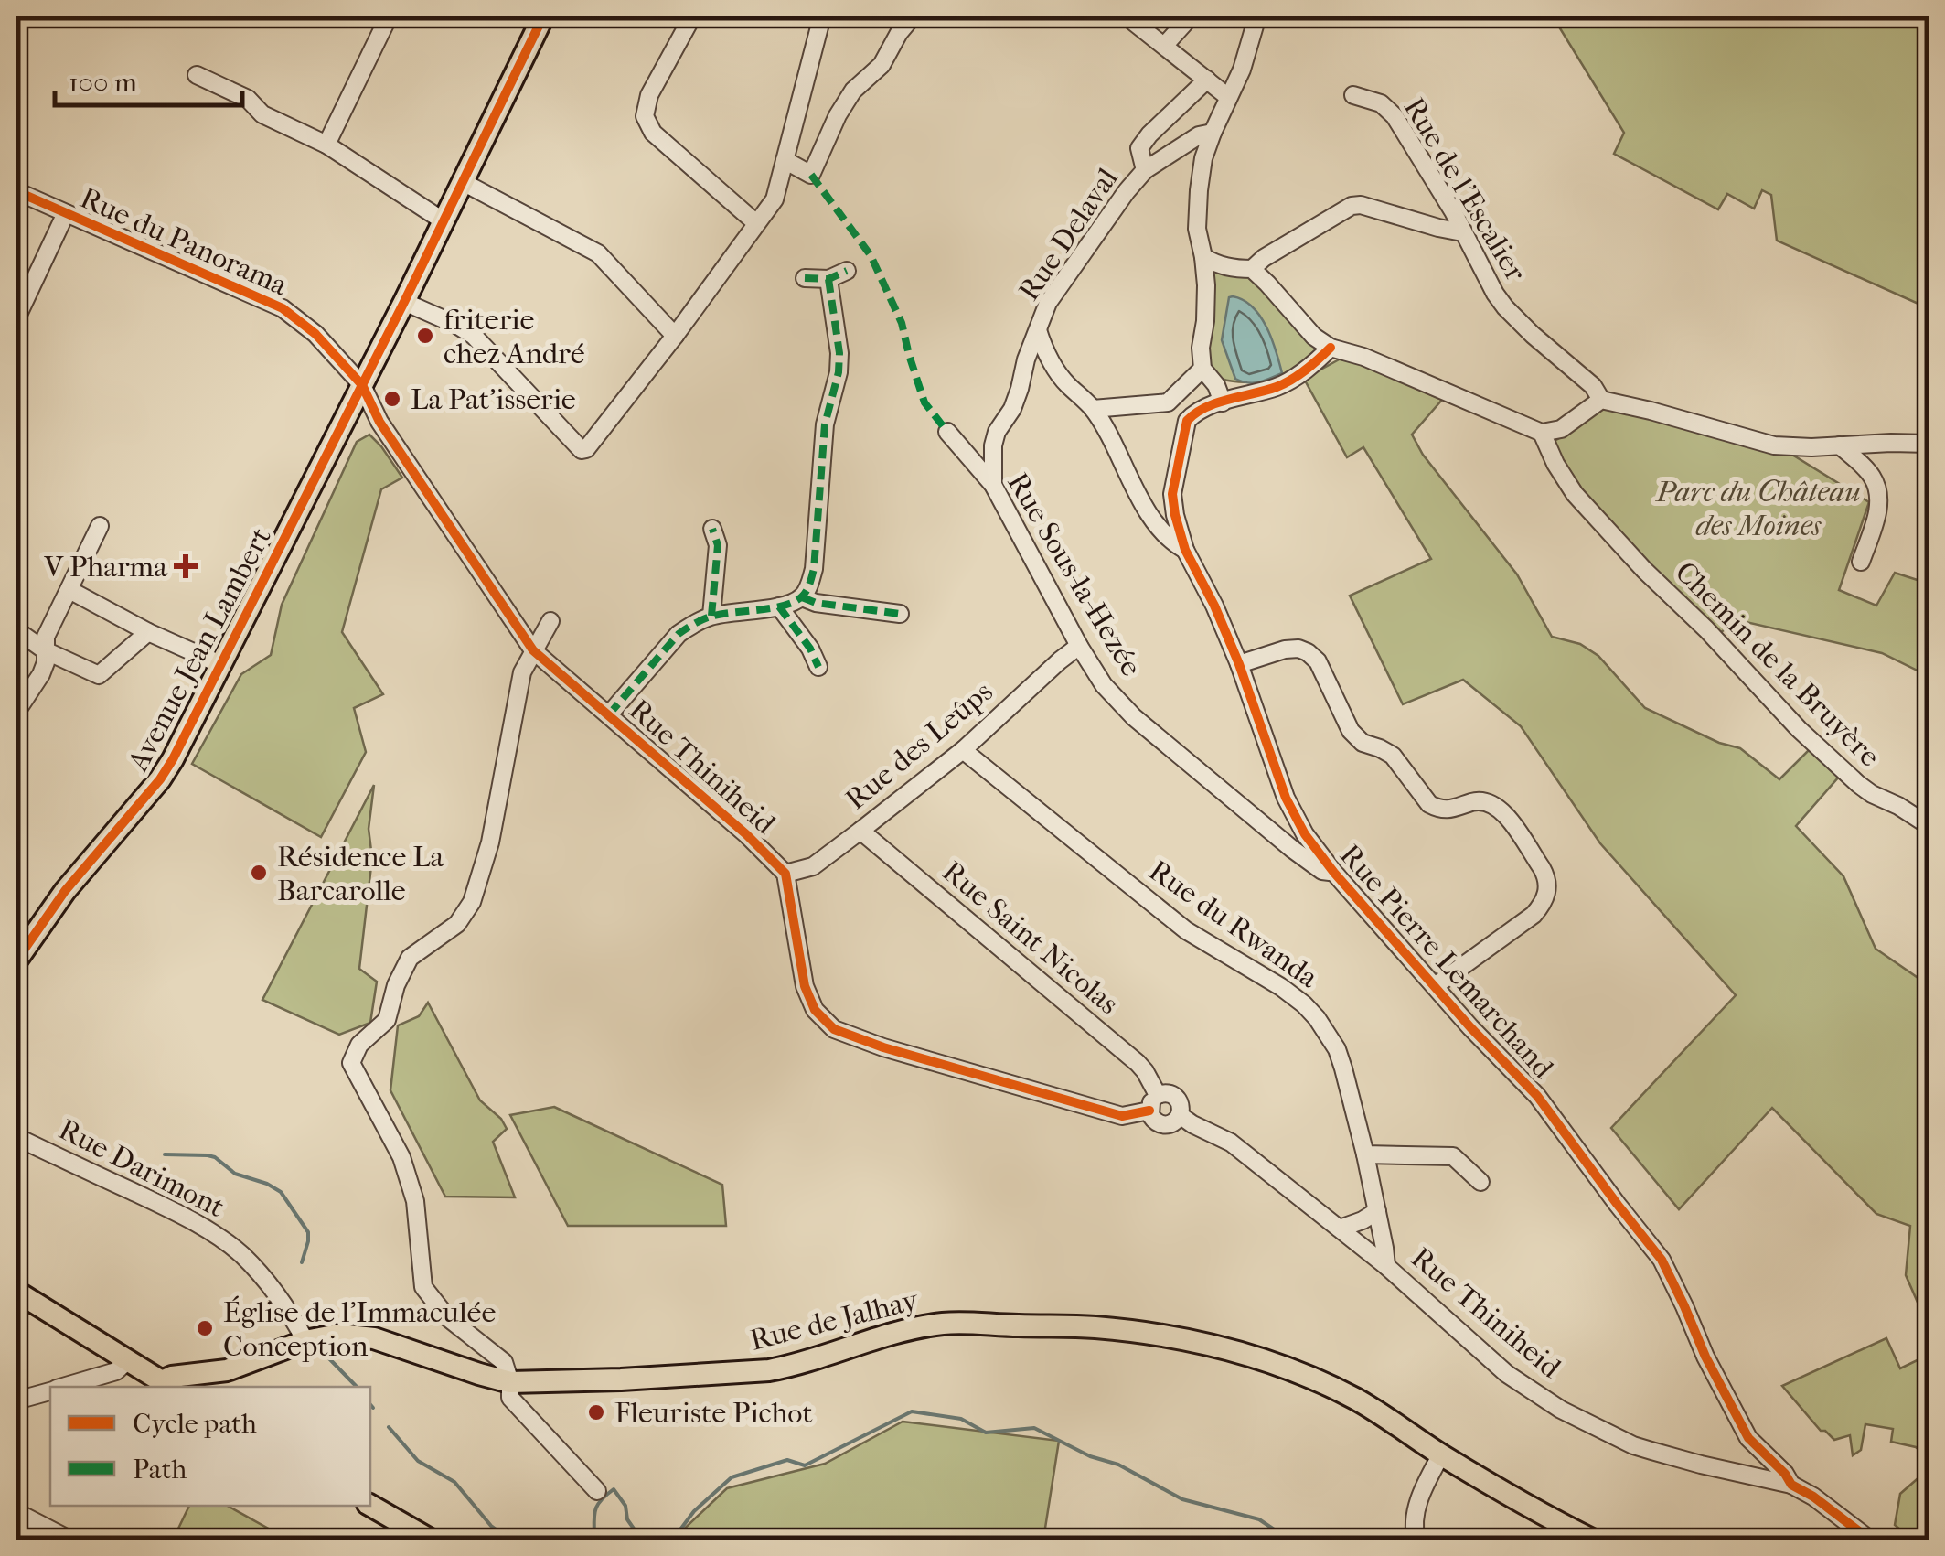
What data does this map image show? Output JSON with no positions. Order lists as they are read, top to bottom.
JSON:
{
  "streets": {
    "main road": ["Avenue Jean Lambert", "Rue de Jalhay"],
    "street": [
      "Rue de l'Escalier",
      "Rue Delaval",
      "Rue du Panorama",
      "Rue Sous-la-Hezée",
      "Chemin de la Bruyère",
      "Rue des Leûps",
      "Rue Thiniheid",
      "Rue du Rwanda",
      "Rue Saint Nicolas",
      "Rue Pierre Lemarchand",
      "Rue Darimont"
    ]
  },
  "crossings": [
    ["Rue Delaval", "Rue Sous-la-Hezée"],
    ["Rue Delaval", "Rue Pierre Lemarchand"],
    ["Rue du Panorama", "Avenue Jean Lambert"],
    ["Rue du Panorama", "Rue Thiniheid"],
    ["Rue Sous-la-Hezée", "Rue des Leûps"],
    ["Rue Sous-la-Hezée", "Rue Pierre Lemarchand"],
    ["Avenue Jean Lambert", "Rue Thiniheid"],
    ["Rue des Leûps", "Rue Thiniheid"],
    ["Rue des Leûps", "Rue du Rwanda"],
    ["Rue des Leûps", "Rue Saint Nicolas"],
    ["Rue Thiniheid", "Rue du Rwanda"],
    ["Rue Thiniheid", "Rue Saint Nicolas"],
    ["Rue Thiniheid", "Rue Pierre Lemarchand"],
    ["Rue Darimont", "Rue de Jalhay"]
  ],
  "parks": ["Parc du Château des Moines"],
  "places": {
    "other": [
      "friterie chez André",
      "La Pat’isserie",
      "Résidence La Barcarolle",
      "Église de l’Immaculée Conception",
      "Fleuriste Pichot"
    ],
    "health": ["V Pharma"]
  },
  "legend": ["Cycle path", "Path"],
  "scale_bar": "100 m"
}
